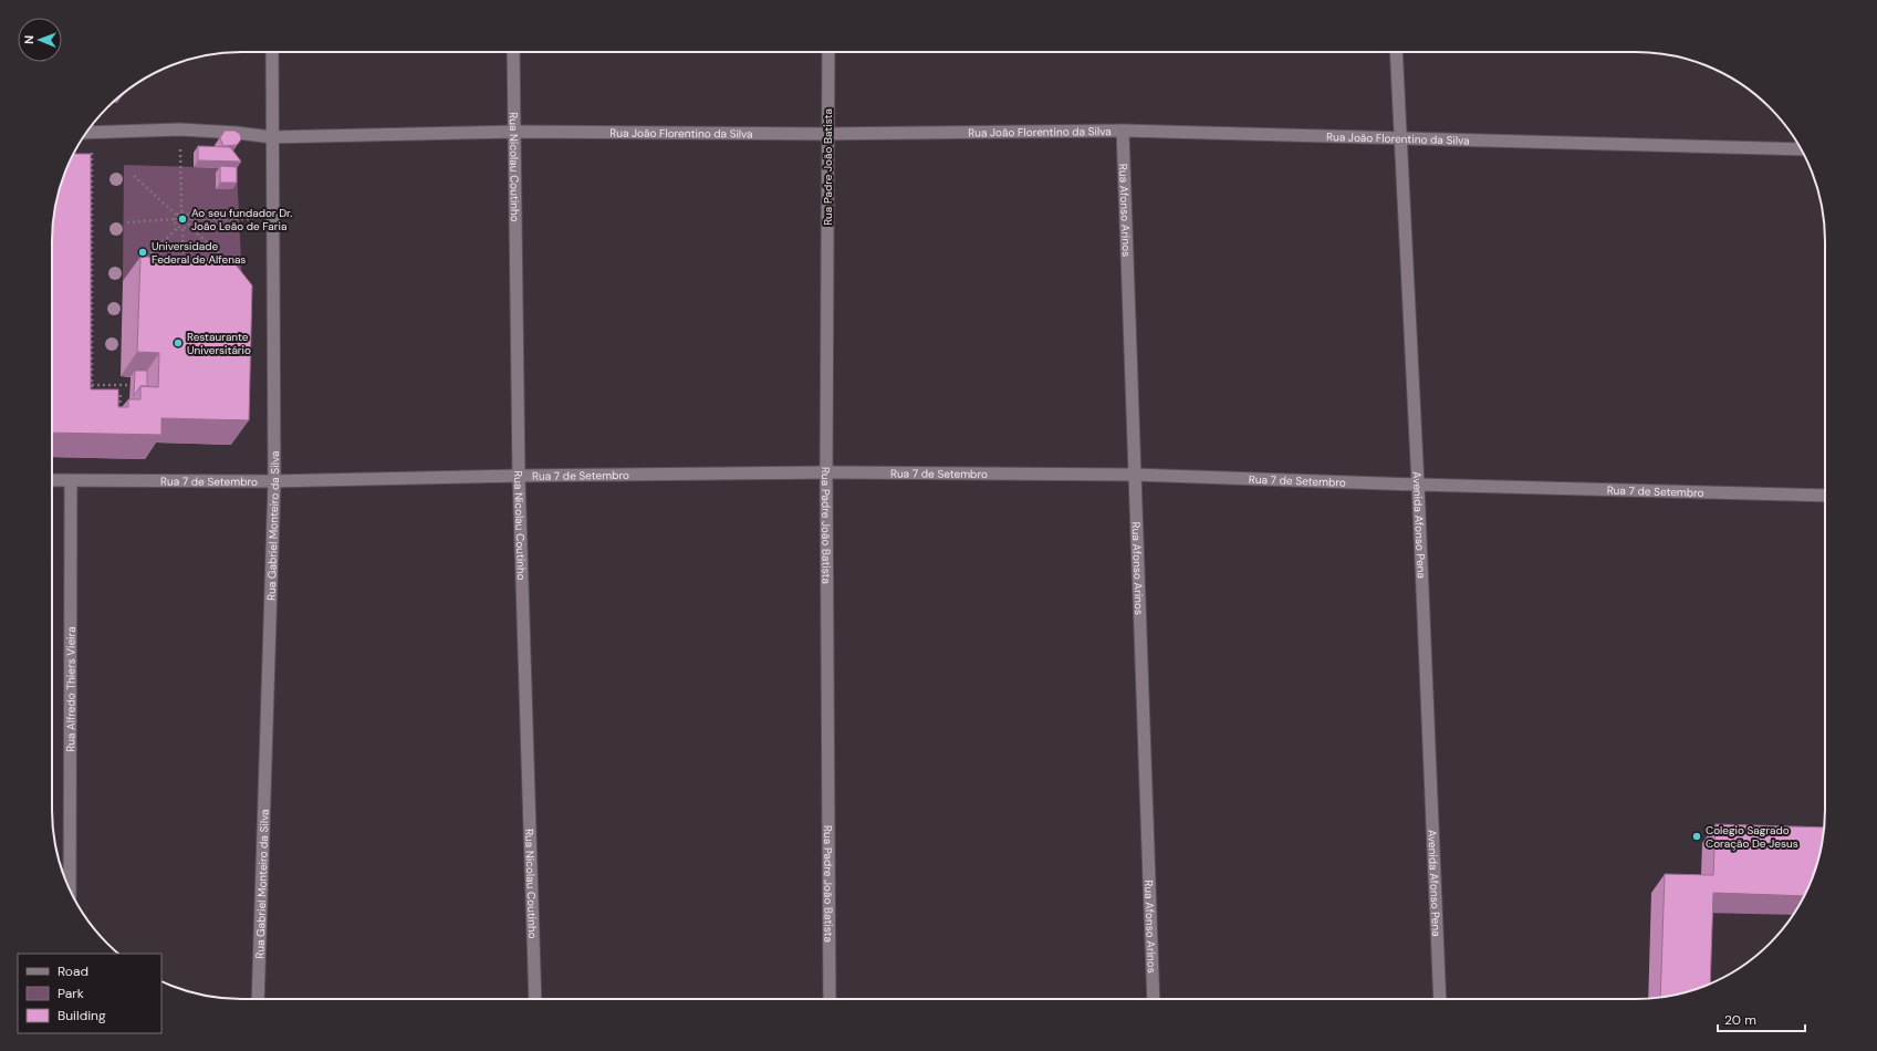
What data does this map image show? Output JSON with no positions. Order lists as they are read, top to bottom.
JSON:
{
  "streets": {
    "street": [
      "Rua João Florentino da Silva",
      "Rua Nicolau Coutinho",
      "Rua Padre João Batista",
      "Rua Afonso Arinos",
      "Rua 7 de Setembro",
      "Rua Gabriel Monteiro da Silva",
      "Avenida Afonso Pena",
      "Rua Alfredo Thiers Vieira"
    ]
  },
  "crossings": [
    ["Rua João Florentino da Silva", "Rua Nicolau Coutinho"],
    ["Rua João Florentino da Silva", "Rua Padre João Batista"],
    ["Rua João Florentino da Silva", "Rua Afonso Arinos"],
    ["Rua João Florentino da Silva", "Rua Gabriel Monteiro da Silva"],
    ["Rua João Florentino da Silva", "Avenida Afonso Pena"],
    ["Rua Nicolau Coutinho", "Rua 7 de Setembro"],
    ["Rua Padre João Batista", "Rua 7 de Setembro"],
    ["Rua Afonso Arinos", "Rua 7 de Setembro"],
    ["Rua 7 de Setembro", "Rua Gabriel Monteiro da Silva"],
    ["Rua 7 de Setembro", "Avenida Afonso Pena"],
    ["Rua 7 de Setembro", "Rua Alfredo Thiers Vieira"]
  ],
  "places": [
    "Ao seu fundador Dr. João Leão de Faria",
    "Universidade Federal de Alfenas",
    "Restaurante Universitário",
    "Colegio Sagrado Coração De Jesus"
  ],
  "legend": ["Road", "Park", "Building"],
  "scale_bar": "20 m",
  "north": "left"
}
